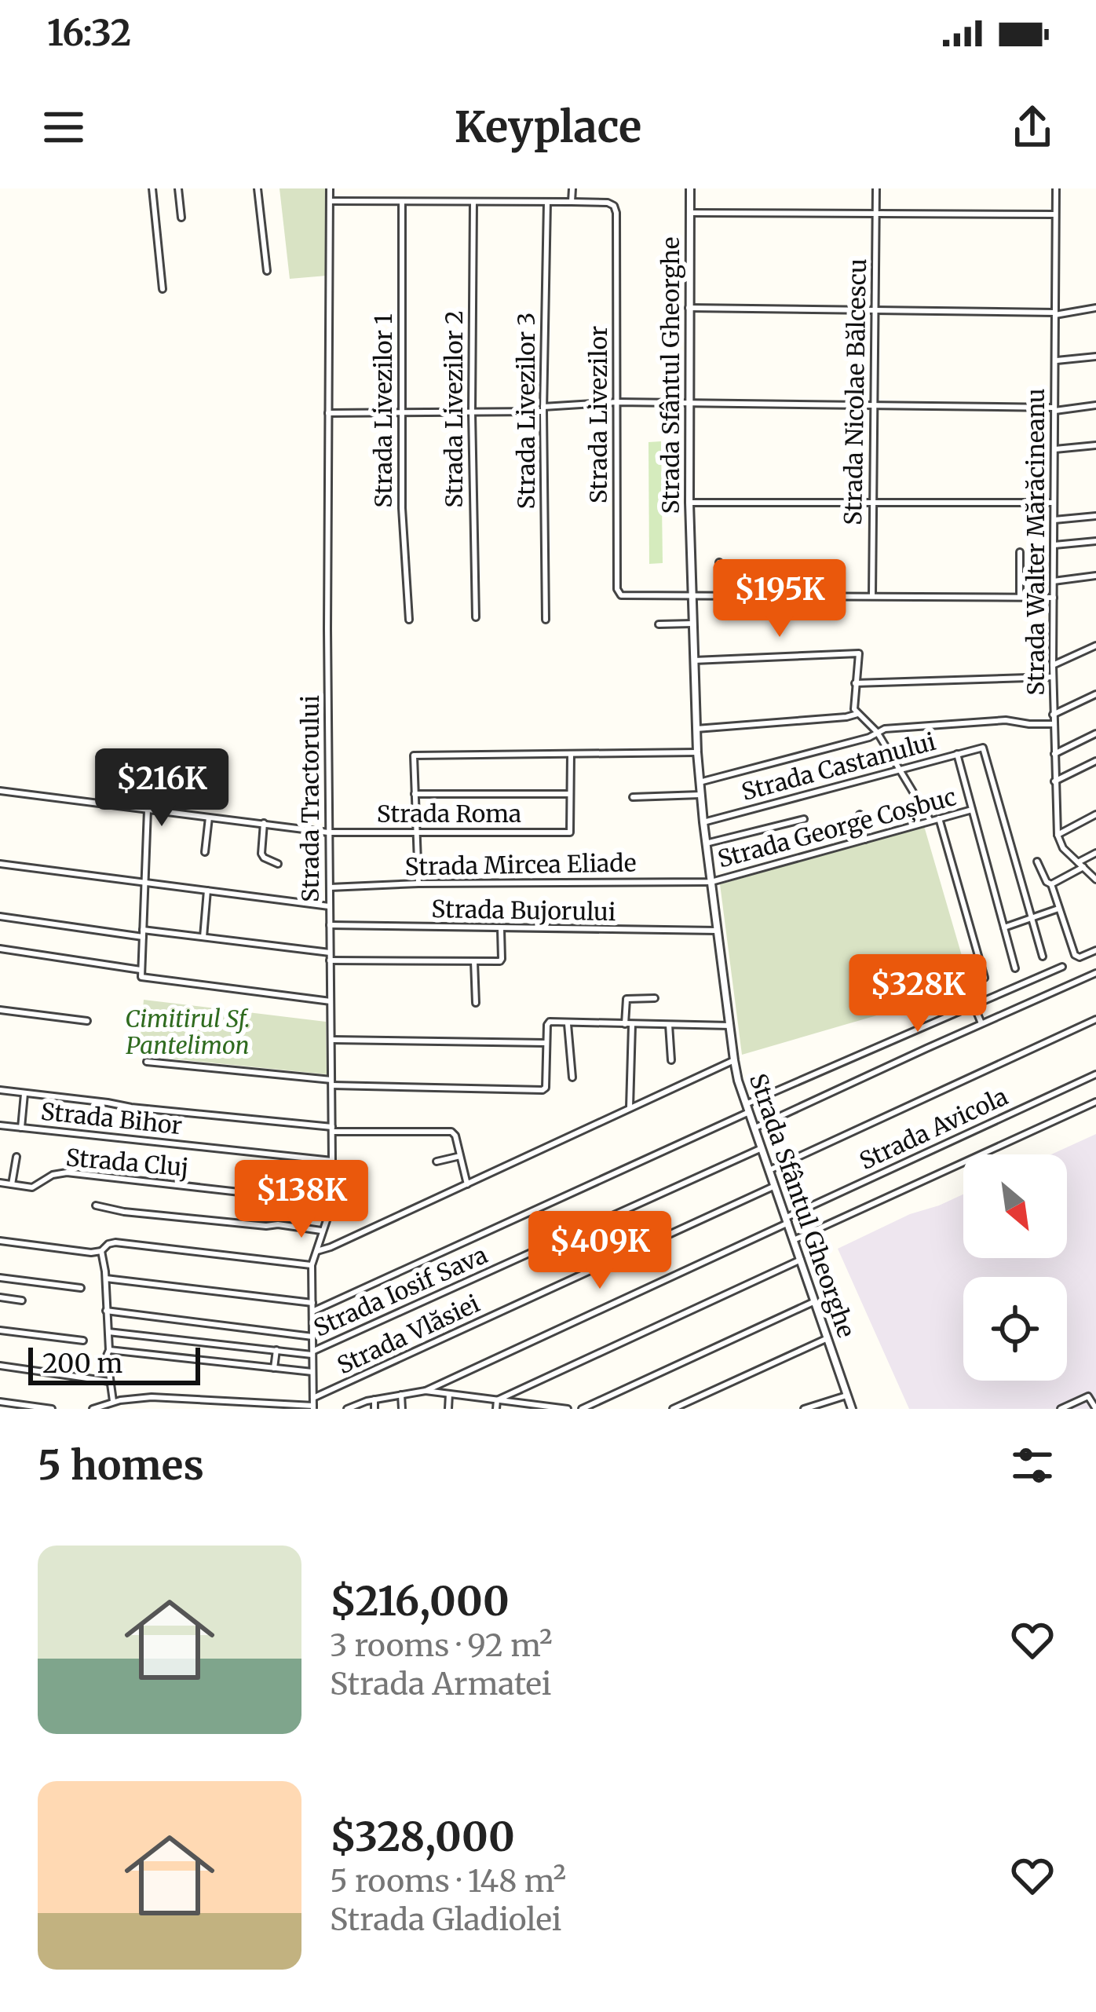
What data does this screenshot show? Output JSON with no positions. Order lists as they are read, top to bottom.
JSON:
{
  "streets": {
    "street": [
      "Strada Sfântul Gheorghe",
      "Strada Nicolae Bălcescu",
      "Strada Livezilor 2",
      "Strada Livezilor 1",
      "Strada Livezilor 3",
      "Strada Livezilor",
      "Strada Walter Mărăcineanu",
      "Strada Castanului",
      "Strada Tractorului",
      "Strada Roma",
      "Strada George Coșbuc",
      "Strada Mircea Eliade",
      "Strada Bujorului",
      "Strada Bihor",
      "Strada Avicola",
      "Strada Cluj",
      "Strada Iosif Sava",
      "Strada Vlăsiei"
    ]
  },
  "crossings": [
    ["Strada Sfântul Gheorghe", "Strada Livezilor"],
    ["Strada Sfântul Gheorghe", "Strada Castanului"],
    ["Strada Sfântul Gheorghe", "Strada George Coșbuc"],
    ["Strada Sfântul Gheorghe", "Strada Mircea Eliade"],
    ["Strada Sfântul Gheorghe", "Strada Bujorului"],
    ["Strada Sfântul Gheorghe", "Strada Avicola"],
    ["Strada Sfântul Gheorghe", "Strada Iosif Sava"],
    ["Strada Sfântul Gheorghe", "Strada Vlăsiei"],
    ["Strada Livezilor 2", "Strada Livezilor"],
    ["Strada Livezilor 1", "Strada Livezilor"],
    ["Strada Livezilor 3", "Strada Livezilor"],
    ["Strada Livezilor", "Strada Tractorului"],
    ["Strada Tractorului", "Strada Roma"],
    ["Strada Tractorului", "Strada Mircea Eliade"],
    ["Strada Tractorului", "Strada Bujorului"],
    ["Strada Tractorului", "Strada Bihor"],
    ["Strada Tractorului", "Strada Cluj"],
    ["Strada Tractorului", "Strada Iosif Sava"],
    ["Strada Tractorului", "Strada Vlăsiei"],
    ["Strada George Coșbuc", "Strada Mircea Eliade"]
  ],
  "parks": ["Cimitirul Sf. Pantelimon"],
  "scale_bar": "200 m",
  "north": "bottom right",
  "page": {
    "status": "16:32",
    "header": "Keyplace",
    "price": [
      "$195K",
      "$216K",
      "$328K",
      "$138K",
      "$409K"
    ],
    "scale": "200 m",
    "heading": "5 homes",
    "list": [
      {
        "name": "$216,000",
        "note": "3 rooms · 92 m² · Strada Armatei"
      },
      {
        "name": "$328,000",
        "note": "5 rooms · 148 m² · Strada Gladiolei"
      }
    ]
  }
}
